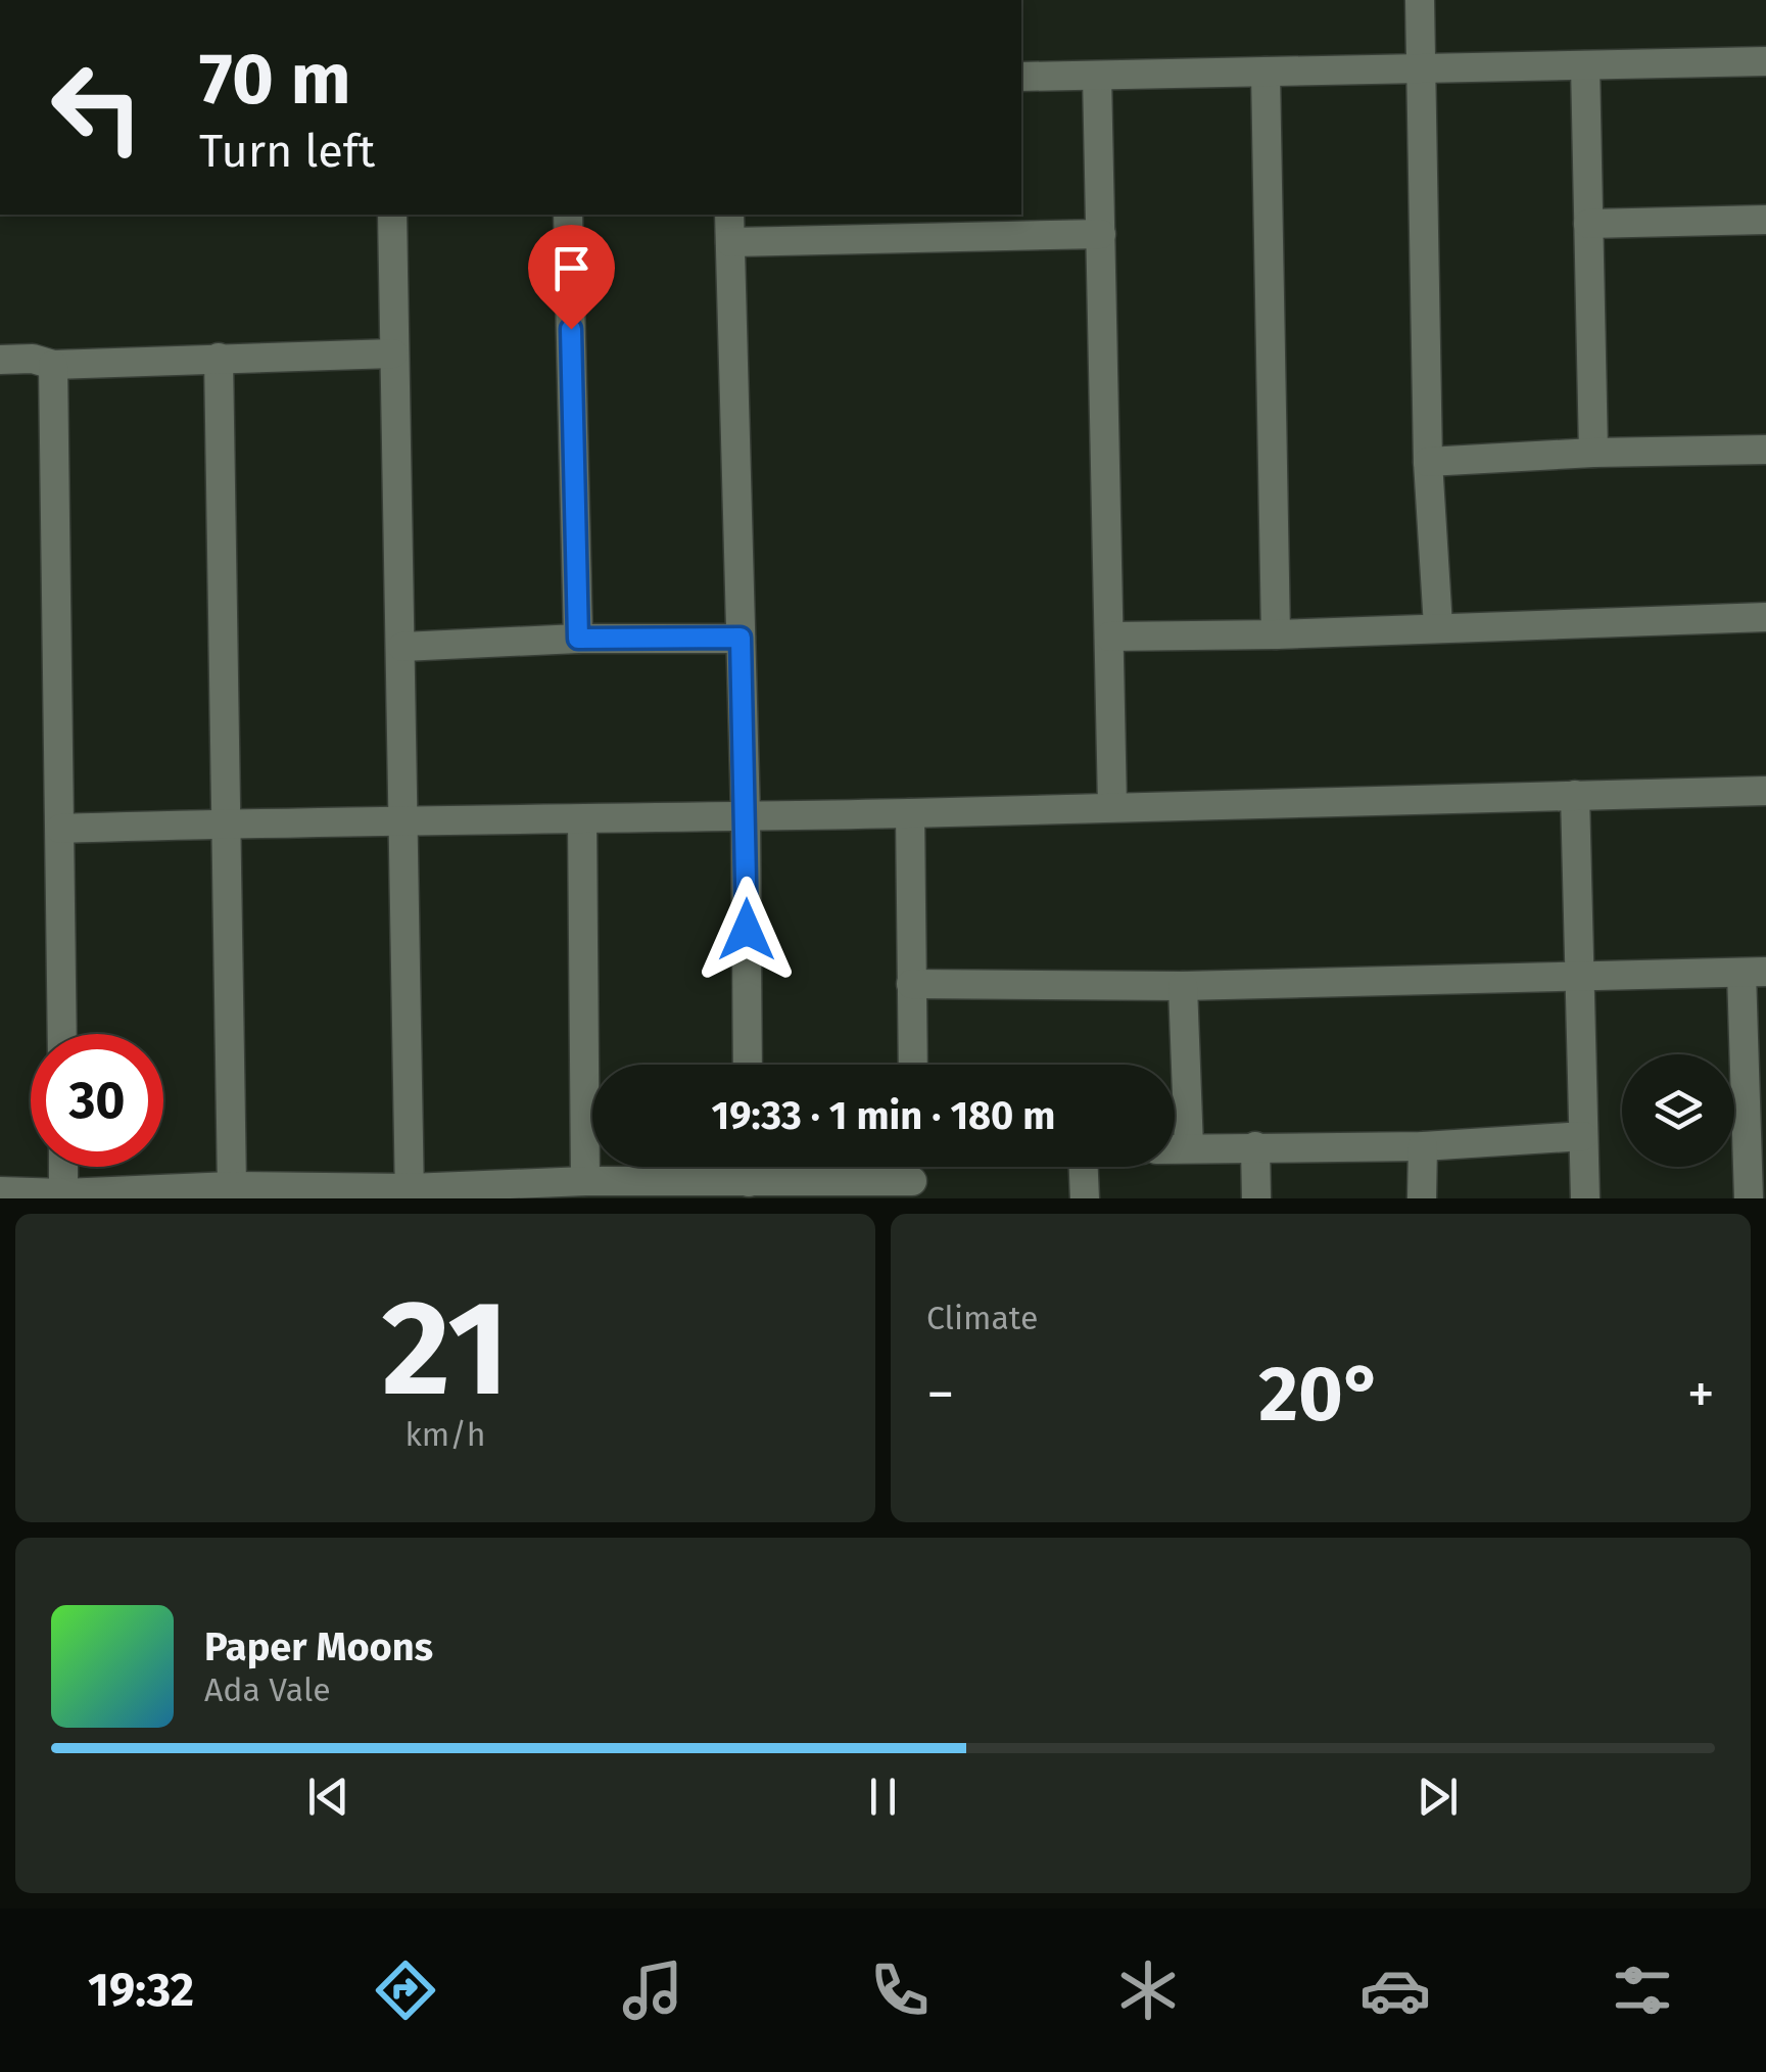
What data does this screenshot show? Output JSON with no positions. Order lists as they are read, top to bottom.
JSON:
{
  "page": {
    "turn": ["70 m", "Turn left"],
    "limit": "30",
    "trip": "19:33 · 1 min · 180 m",
    "tile": [
      ["21", "km/h"],
      "Climate"
    ],
    "heat": ["−", "20°", "+"],
    "song": ["Paper Moons", "Ada Vale"],
    "tabs": "19:32"
  }
}
